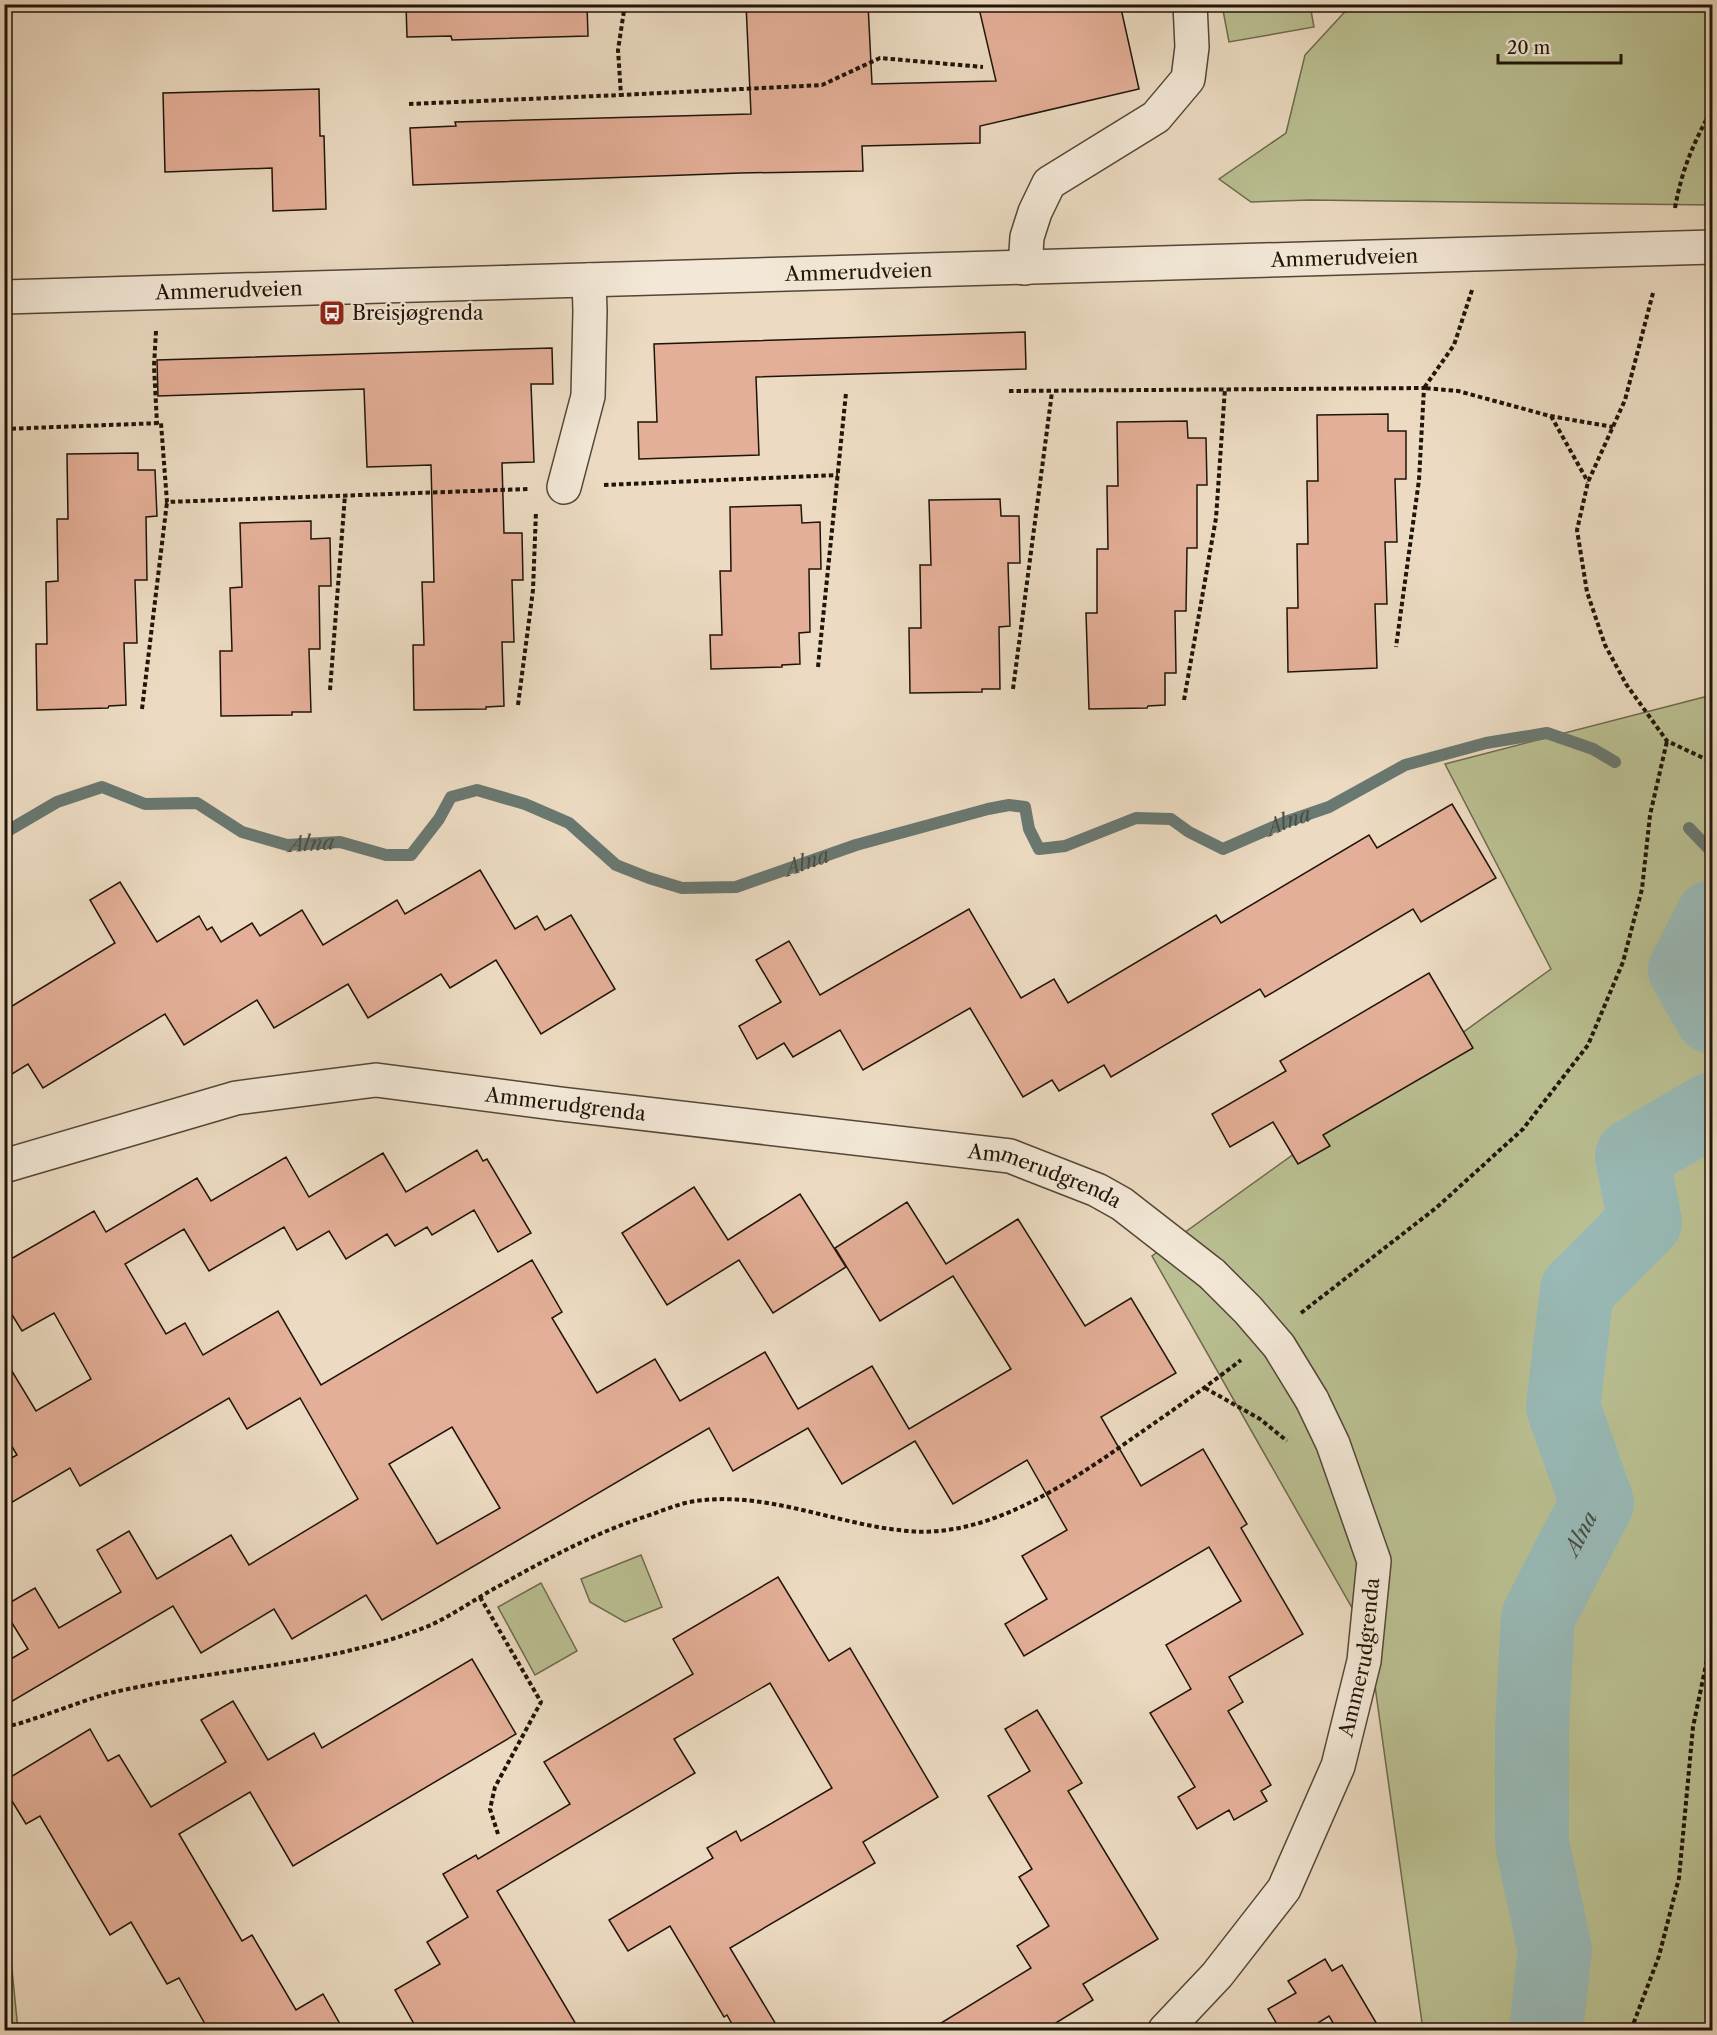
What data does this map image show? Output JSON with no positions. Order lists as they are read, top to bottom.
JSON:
{
  "streets": {
    "street": ["Ammerudveien", "Ammerudgrenda"]
  },
  "water": ["Alna"],
  "places": {
    "bus stop": ["Breisjøgrenda"]
  },
  "scale_bar": "20 m"
}
